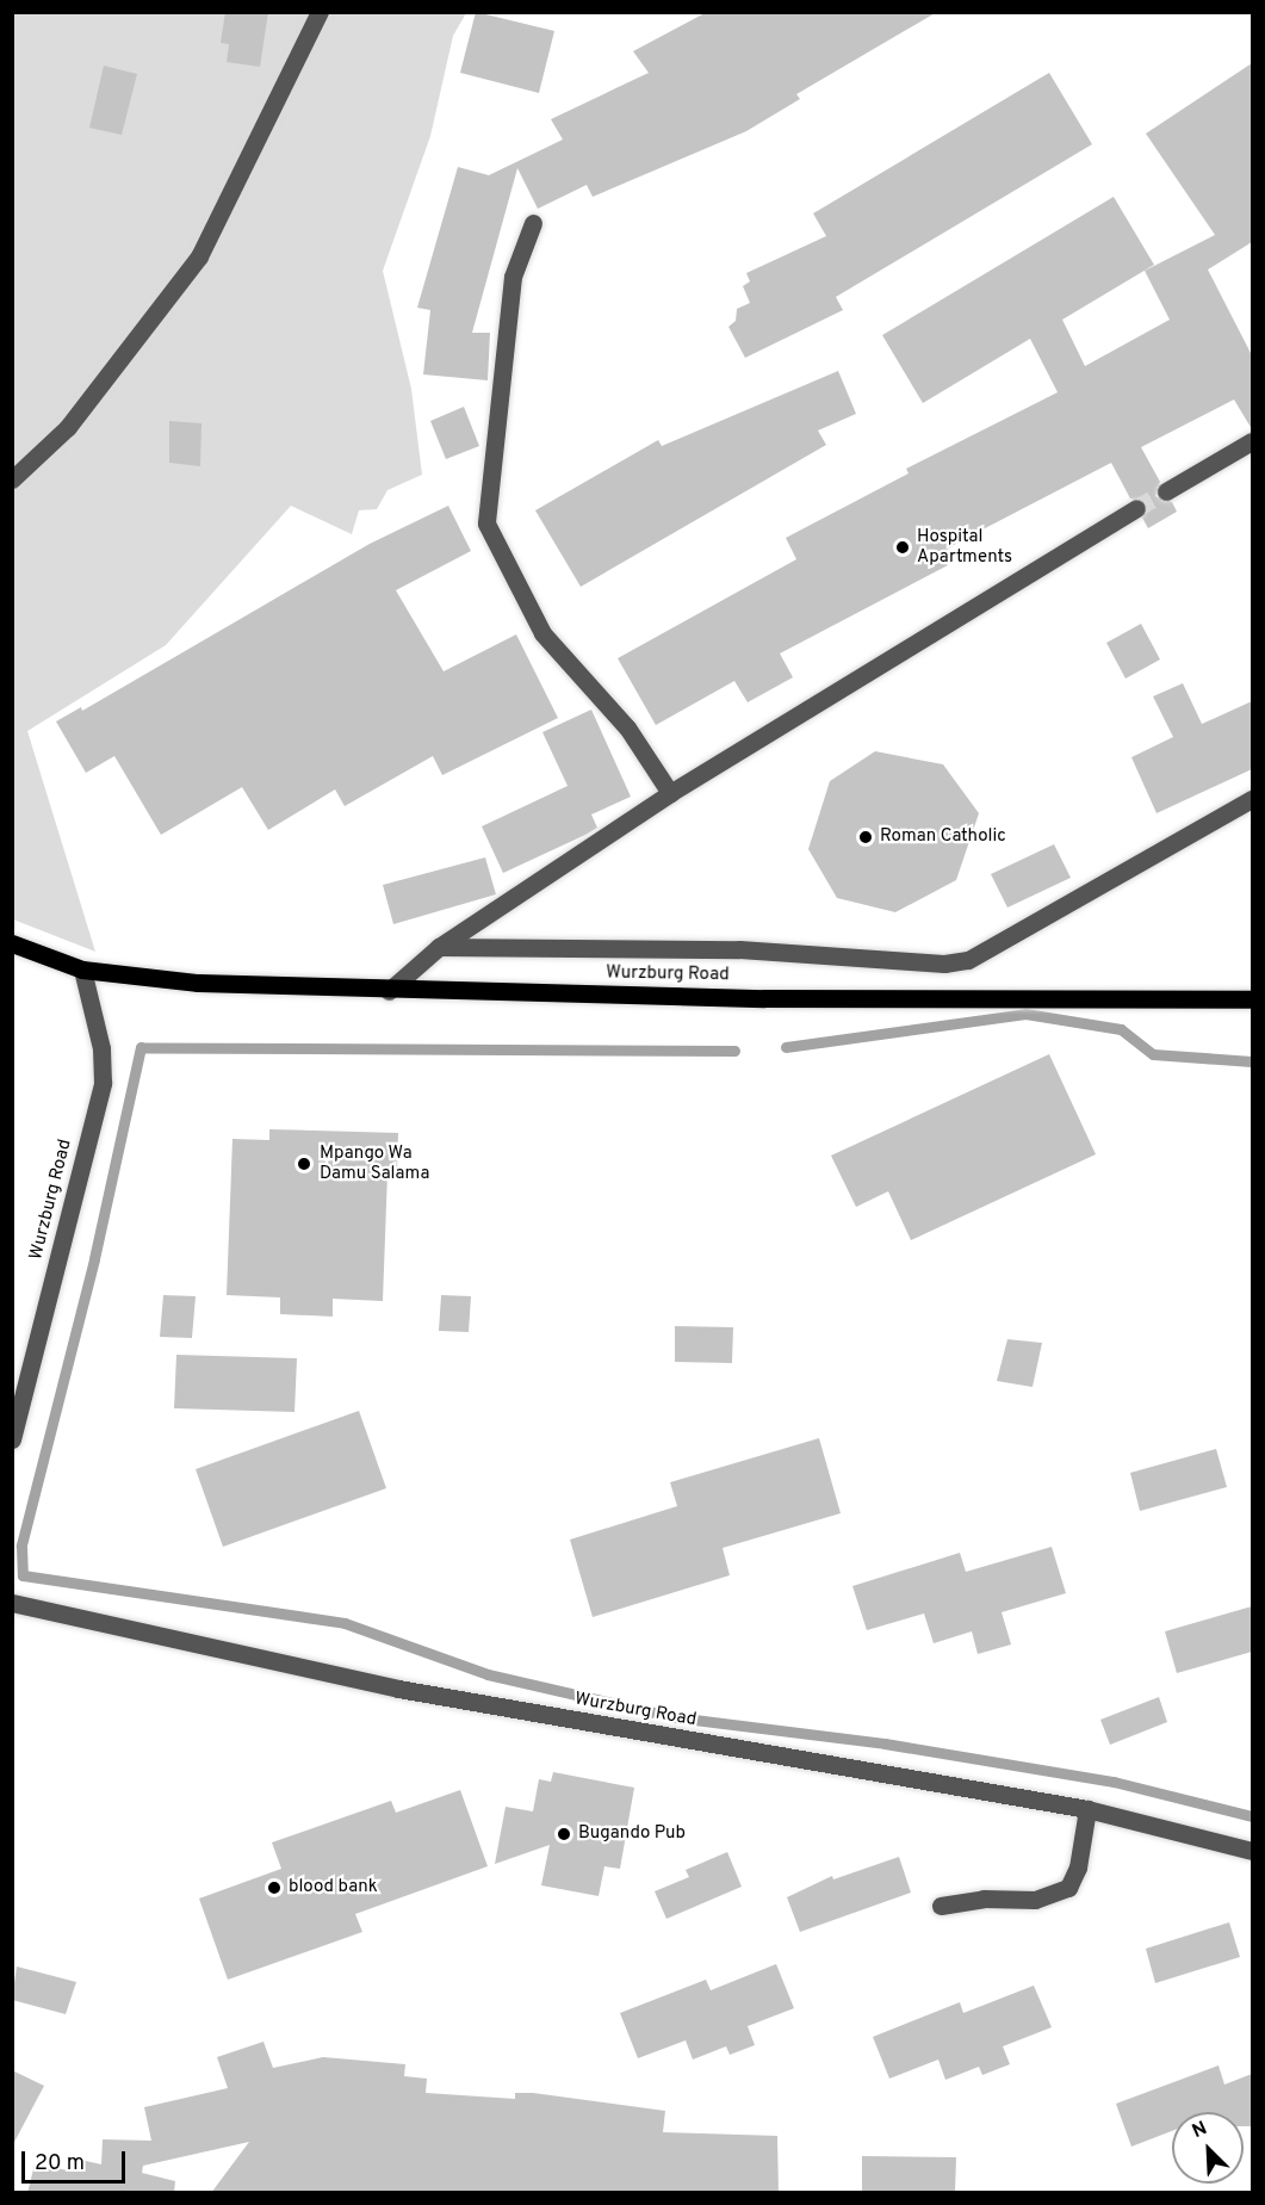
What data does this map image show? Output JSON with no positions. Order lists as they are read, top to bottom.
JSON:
{
  "streets": {
    "main road": ["Wurzburg Road"]
  },
  "places": [
    "Hospital Apartments",
    "Roman Catholic",
    "Mpango Wa Damu Salama",
    "Bugando Pub",
    "blood bank"
  ],
  "scale_bar": "20 m",
  "north": "top left"
}
